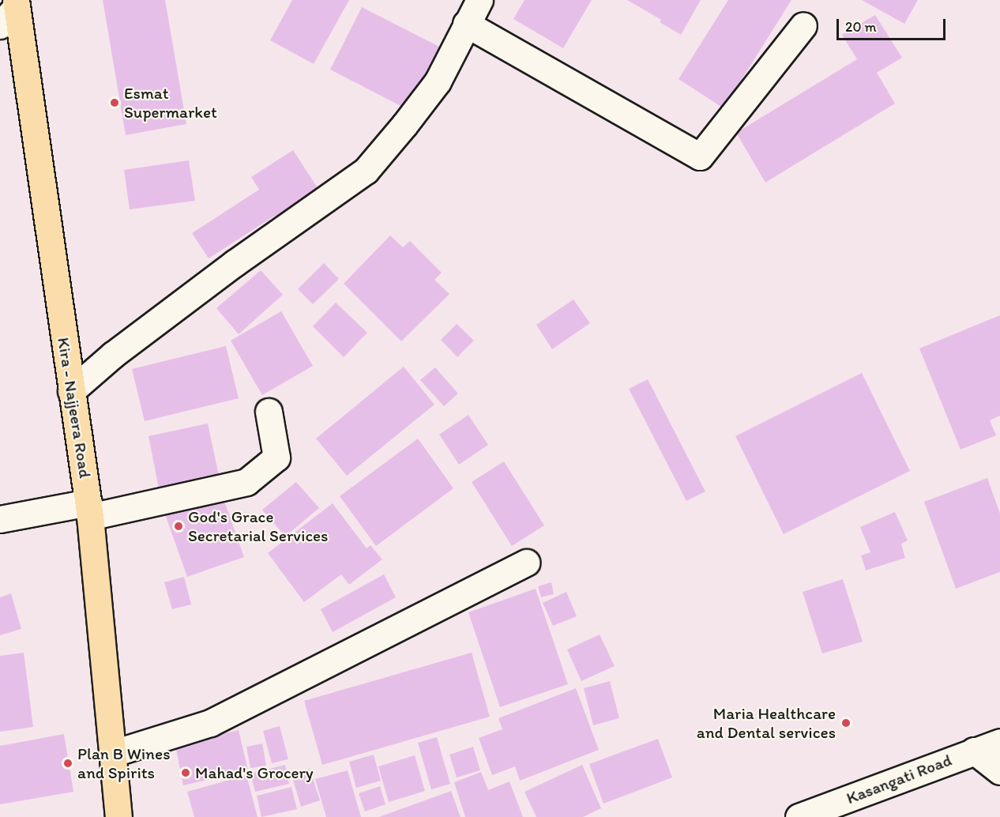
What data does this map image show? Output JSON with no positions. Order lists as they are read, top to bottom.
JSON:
{
  "streets": {
    "main road": ["Kira - Najjeera Road"],
    "street": ["Kasangati Road"]
  },
  "places": [
    "Esmat Supermarket",
    "God's Grace Secretarial Services",
    "Maria Healthcare and Dental services",
    "Plan B Wines and Spirits",
    "Mahad's Grocery"
  ],
  "scale_bar": "20 m"
}
